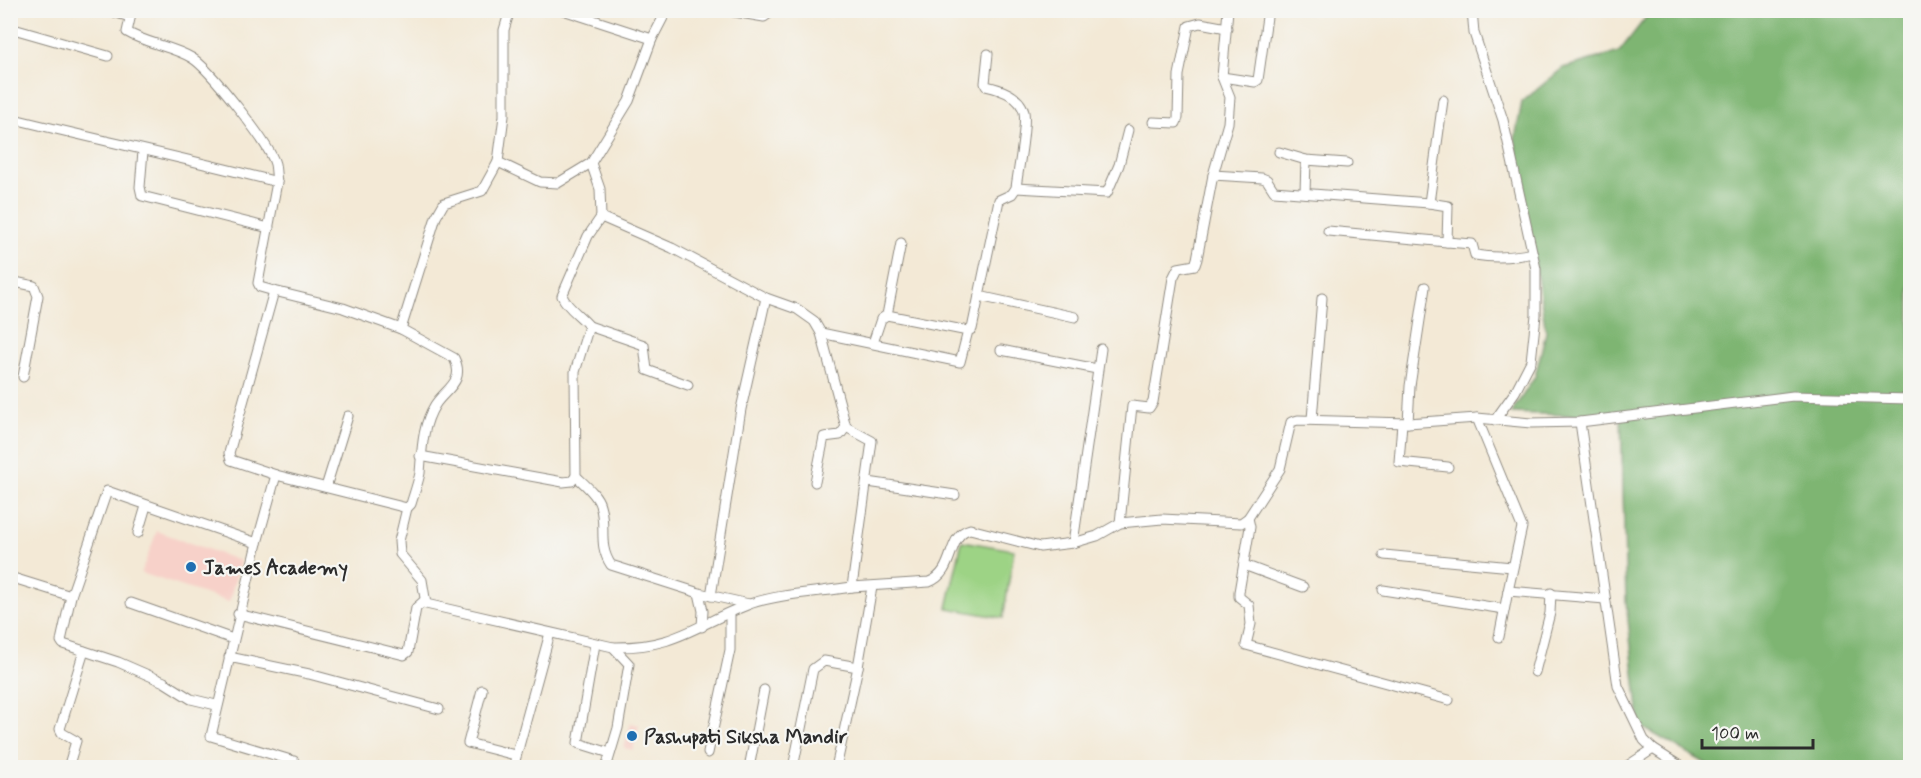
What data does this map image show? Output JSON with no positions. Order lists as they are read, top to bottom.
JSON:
{
  "places": ["James Academy", "Pashupati Siksha Mandir"],
  "scale_bar": "100 m"
}
